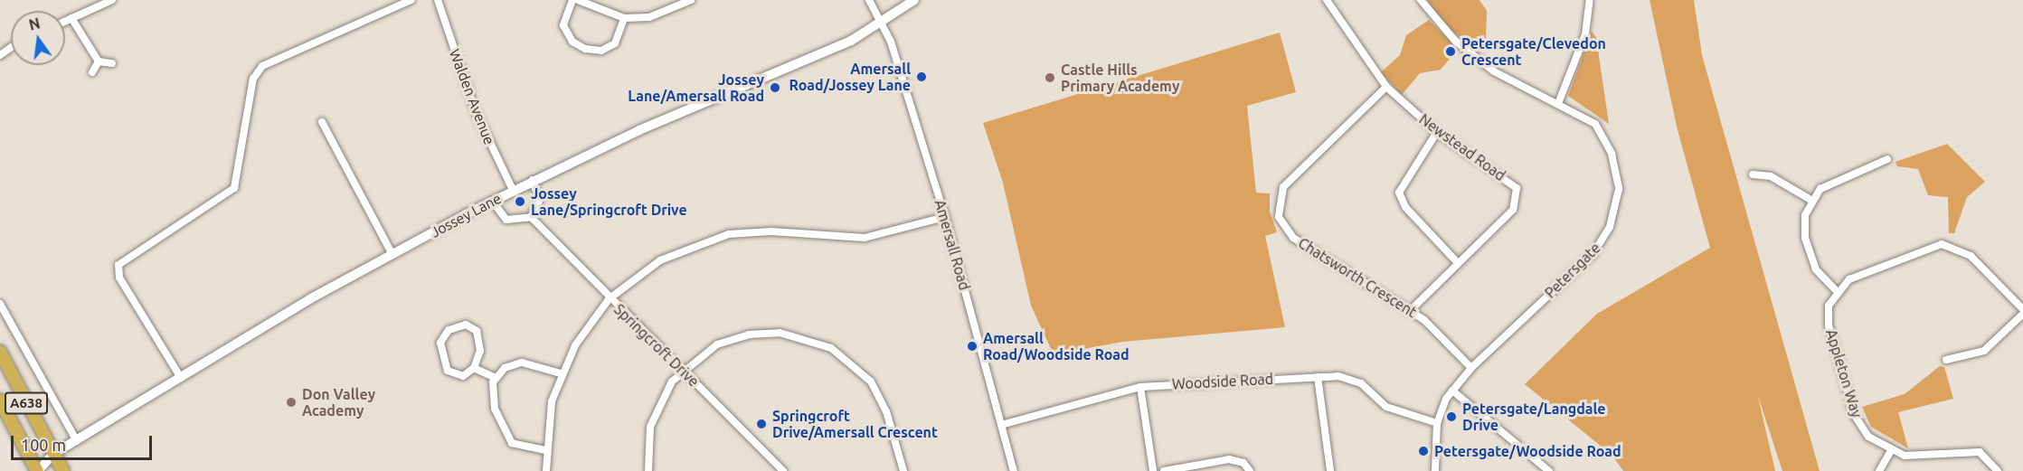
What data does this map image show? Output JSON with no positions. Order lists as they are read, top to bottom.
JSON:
{
  "streets": {
    "highway": ["A638"],
    "street": [
      "Walden Avenue",
      "Newstead Road",
      "Jossey Lane",
      "Amersall Road",
      "Petersgate",
      "Chatsworth Crescent",
      "Springcroft Drive",
      "Appleton Way",
      "Woodside Road"
    ]
  },
  "crossings": [
    ["Walden Avenue", "Jossey Lane"],
    ["Newstead Road", "Chatsworth Crescent"],
    ["Jossey Lane", "Amersall Road"],
    ["Jossey Lane", "A638"],
    ["Amersall Road", "Woodside Road"],
    ["Petersgate", "Chatsworth Crescent"],
    ["Petersgate", "Woodside Road"]
  ],
  "places": [
    "Petersgate/Clevedon Crescent",
    "Amersall Road/Jossey Lane",
    "Castle Hills Primary Academy",
    "Jossey Lane/Amersall Road",
    "Jossey Lane/Springcroft Drive",
    "Amersall Road/Woodside Road",
    "Don Valley Academy",
    "Petersgate/Langdale Drive",
    "Springcroft Drive/Amersall Crescent",
    "Petersgate/Woodside Road"
  ],
  "scale_bar": "100 m",
  "north": "top"
}
